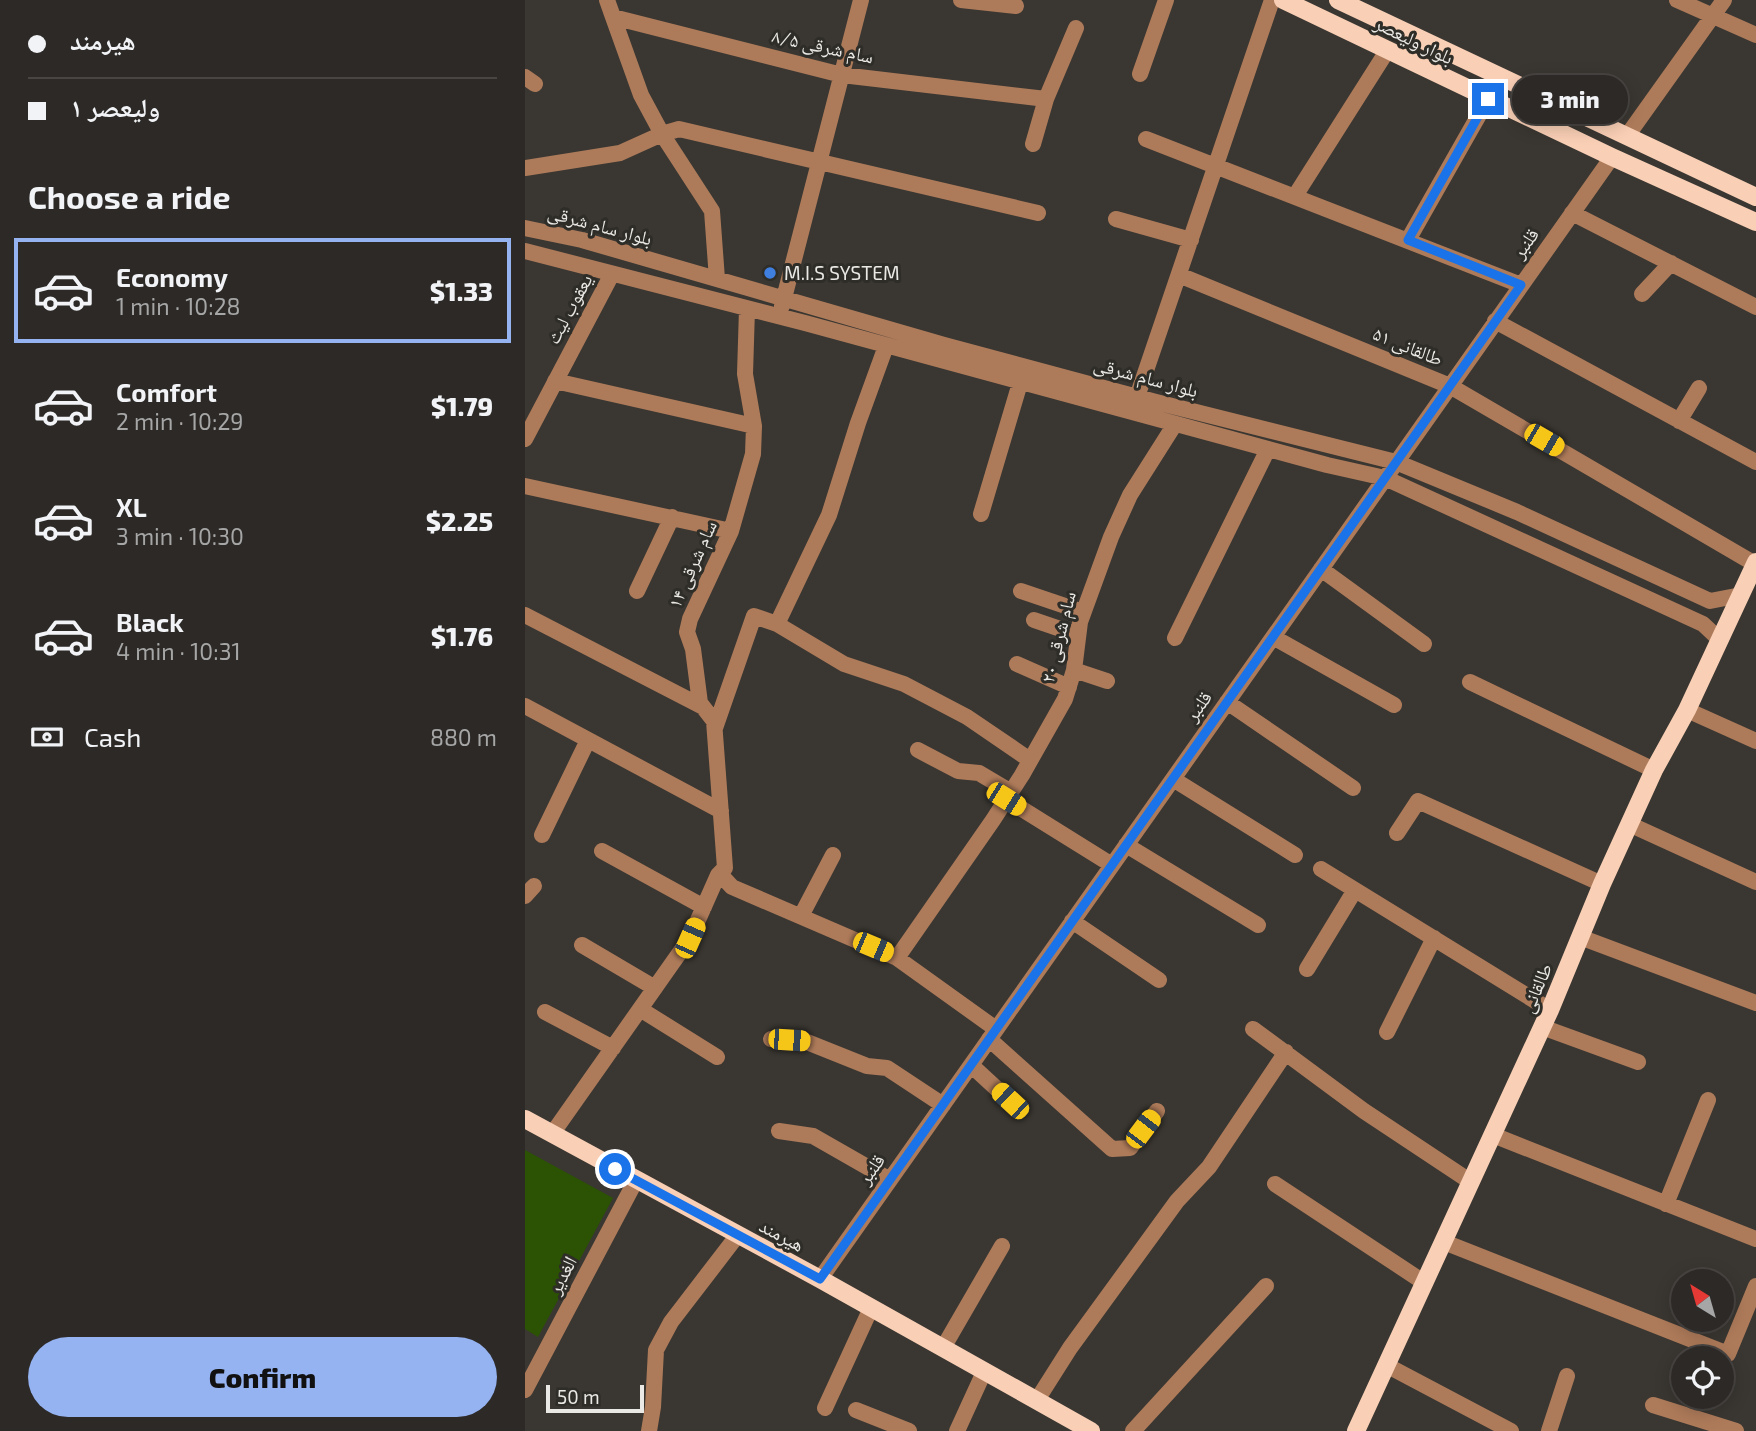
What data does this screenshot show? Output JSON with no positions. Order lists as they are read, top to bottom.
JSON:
{
  "streets": {
    "main road": ["بلوار ولیعصر", "طالقانی", "هیرمند"],
    "street": [
      "سام شرقی ۸/۵",
      "بلوار سام شرقی",
      "قلنبر",
      "یعقوب لیث",
      "طالقانی ۵۱",
      "سام شرقی ۱۴",
      "سام شرقی ۲۰",
      "الغدیر"
    ]
  },
  "crossings": [
    ["بلوار ولیعصر", "قلنبر"],
    ["بلوار سام شرقی", "قلنبر"],
    ["بلوار سام شرقی", "یعقوب لیث"],
    ["بلوار سام شرقی", "سام شرقی ۱۴"],
    ["بلوار سام شرقی", "سام شرقی ۲۰"],
    ["بلوار سام شرقی", "طالقانی"],
    ["قلنبر", "طالقانی ۵۱"],
    ["قلنبر", "هیرمند"],
    ["طالقانی ۵۱", "طالقانی"],
    ["هیرمند", "الغدیر"]
  ],
  "places": ["M.I.S SYSTEM"],
  "scale_bar": "50 m",
  "north": "top left",
  "page": {
    "banner": ["هیرمند", "ولیعصر ۱"],
    "bubble": "3 min",
    "heading": "Choose a ride",
    "list": [
      {
        "name": "Economy",
        "note": "1 min · 10:28",
        "value": "$1.33"
      },
      {
        "name": "Comfort",
        "note": "2 min · 10:29",
        "value": "$1.79"
      },
      {
        "name": "XL",
        "note": "3 min · 10:30",
        "value": "$2.25"
      },
      {
        "name": "Black",
        "note": "4 min · 10:31",
        "value": "$1.76"
      }
    ],
    "pay": ["Cash", "880 m"],
    "buttons": "Confirm",
    "scale": "50 m"
  }
}
